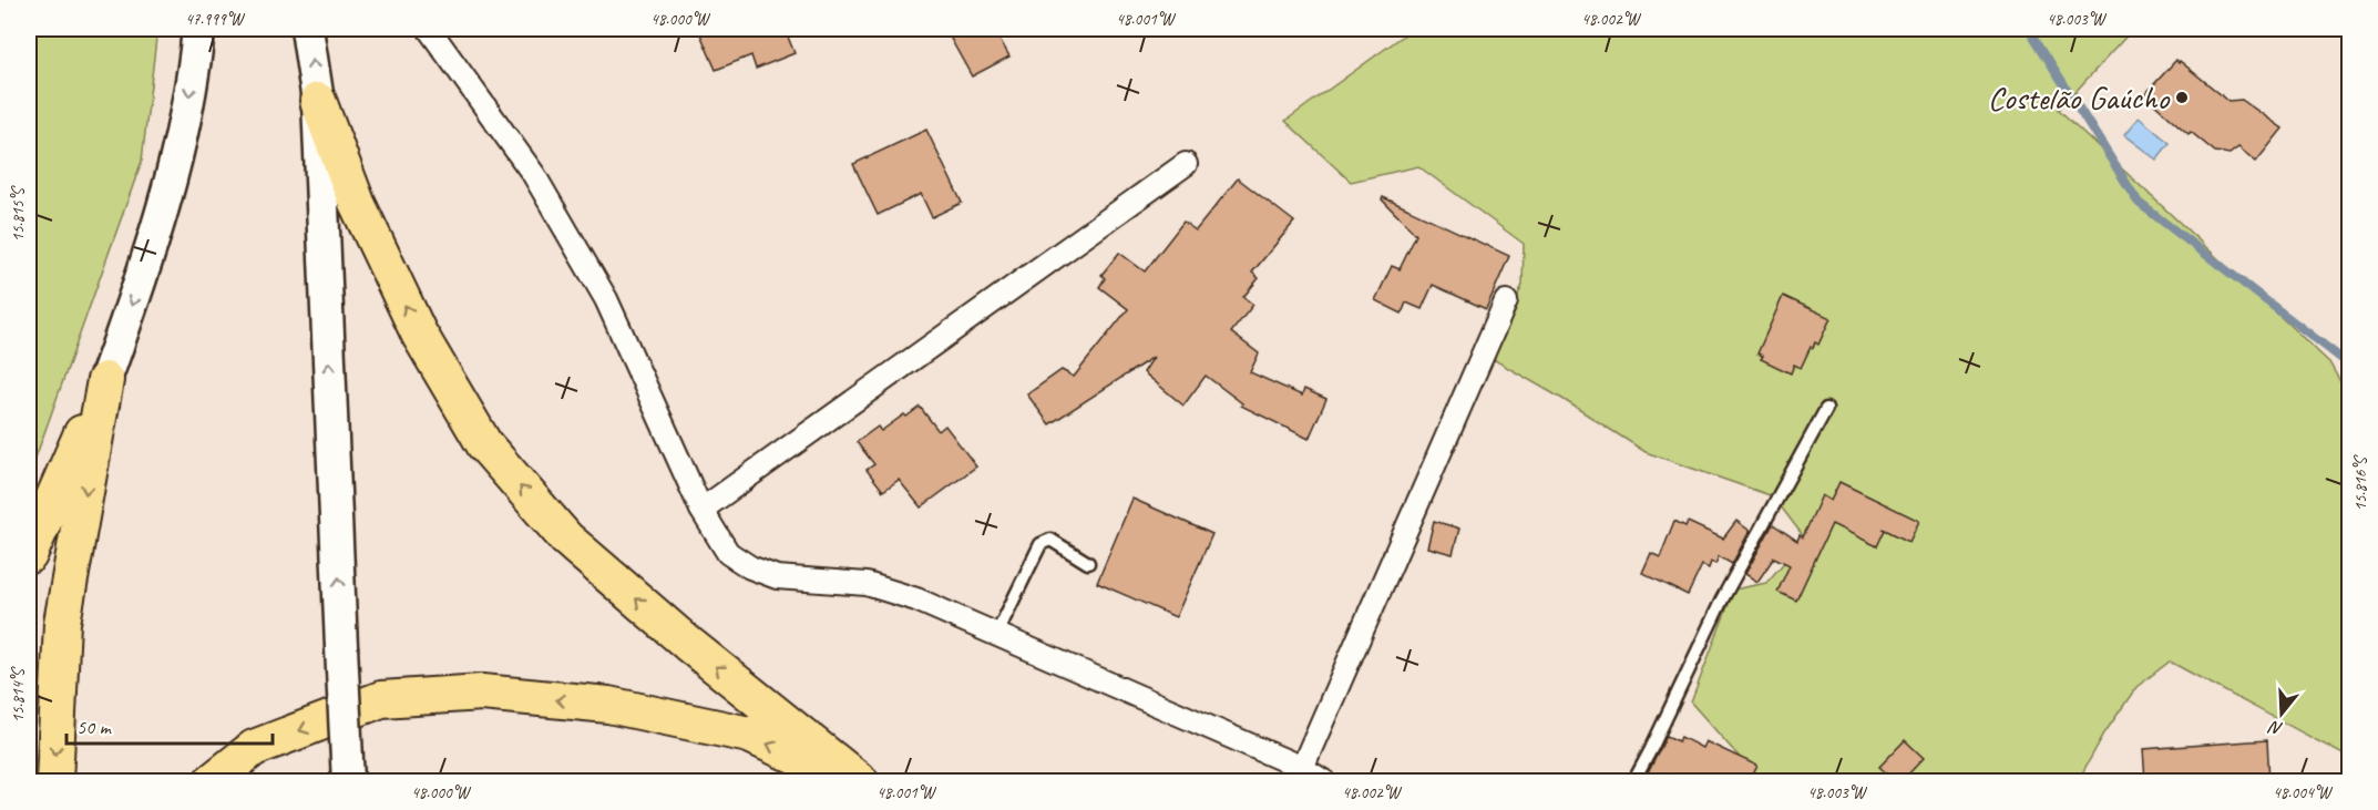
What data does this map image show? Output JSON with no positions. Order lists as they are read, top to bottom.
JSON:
{
  "places": ["Costelão Gaúcho"],
  "scale_bar": "50 m",
  "north": "bottom",
  "coordinates": [
    "47.999°W",
    "48.000°W",
    "48.001°W",
    "48.002°W",
    "48.003°W",
    "15.815°S",
    "15.816°S",
    "15.814°S",
    "48.004°W"
  ]
}
